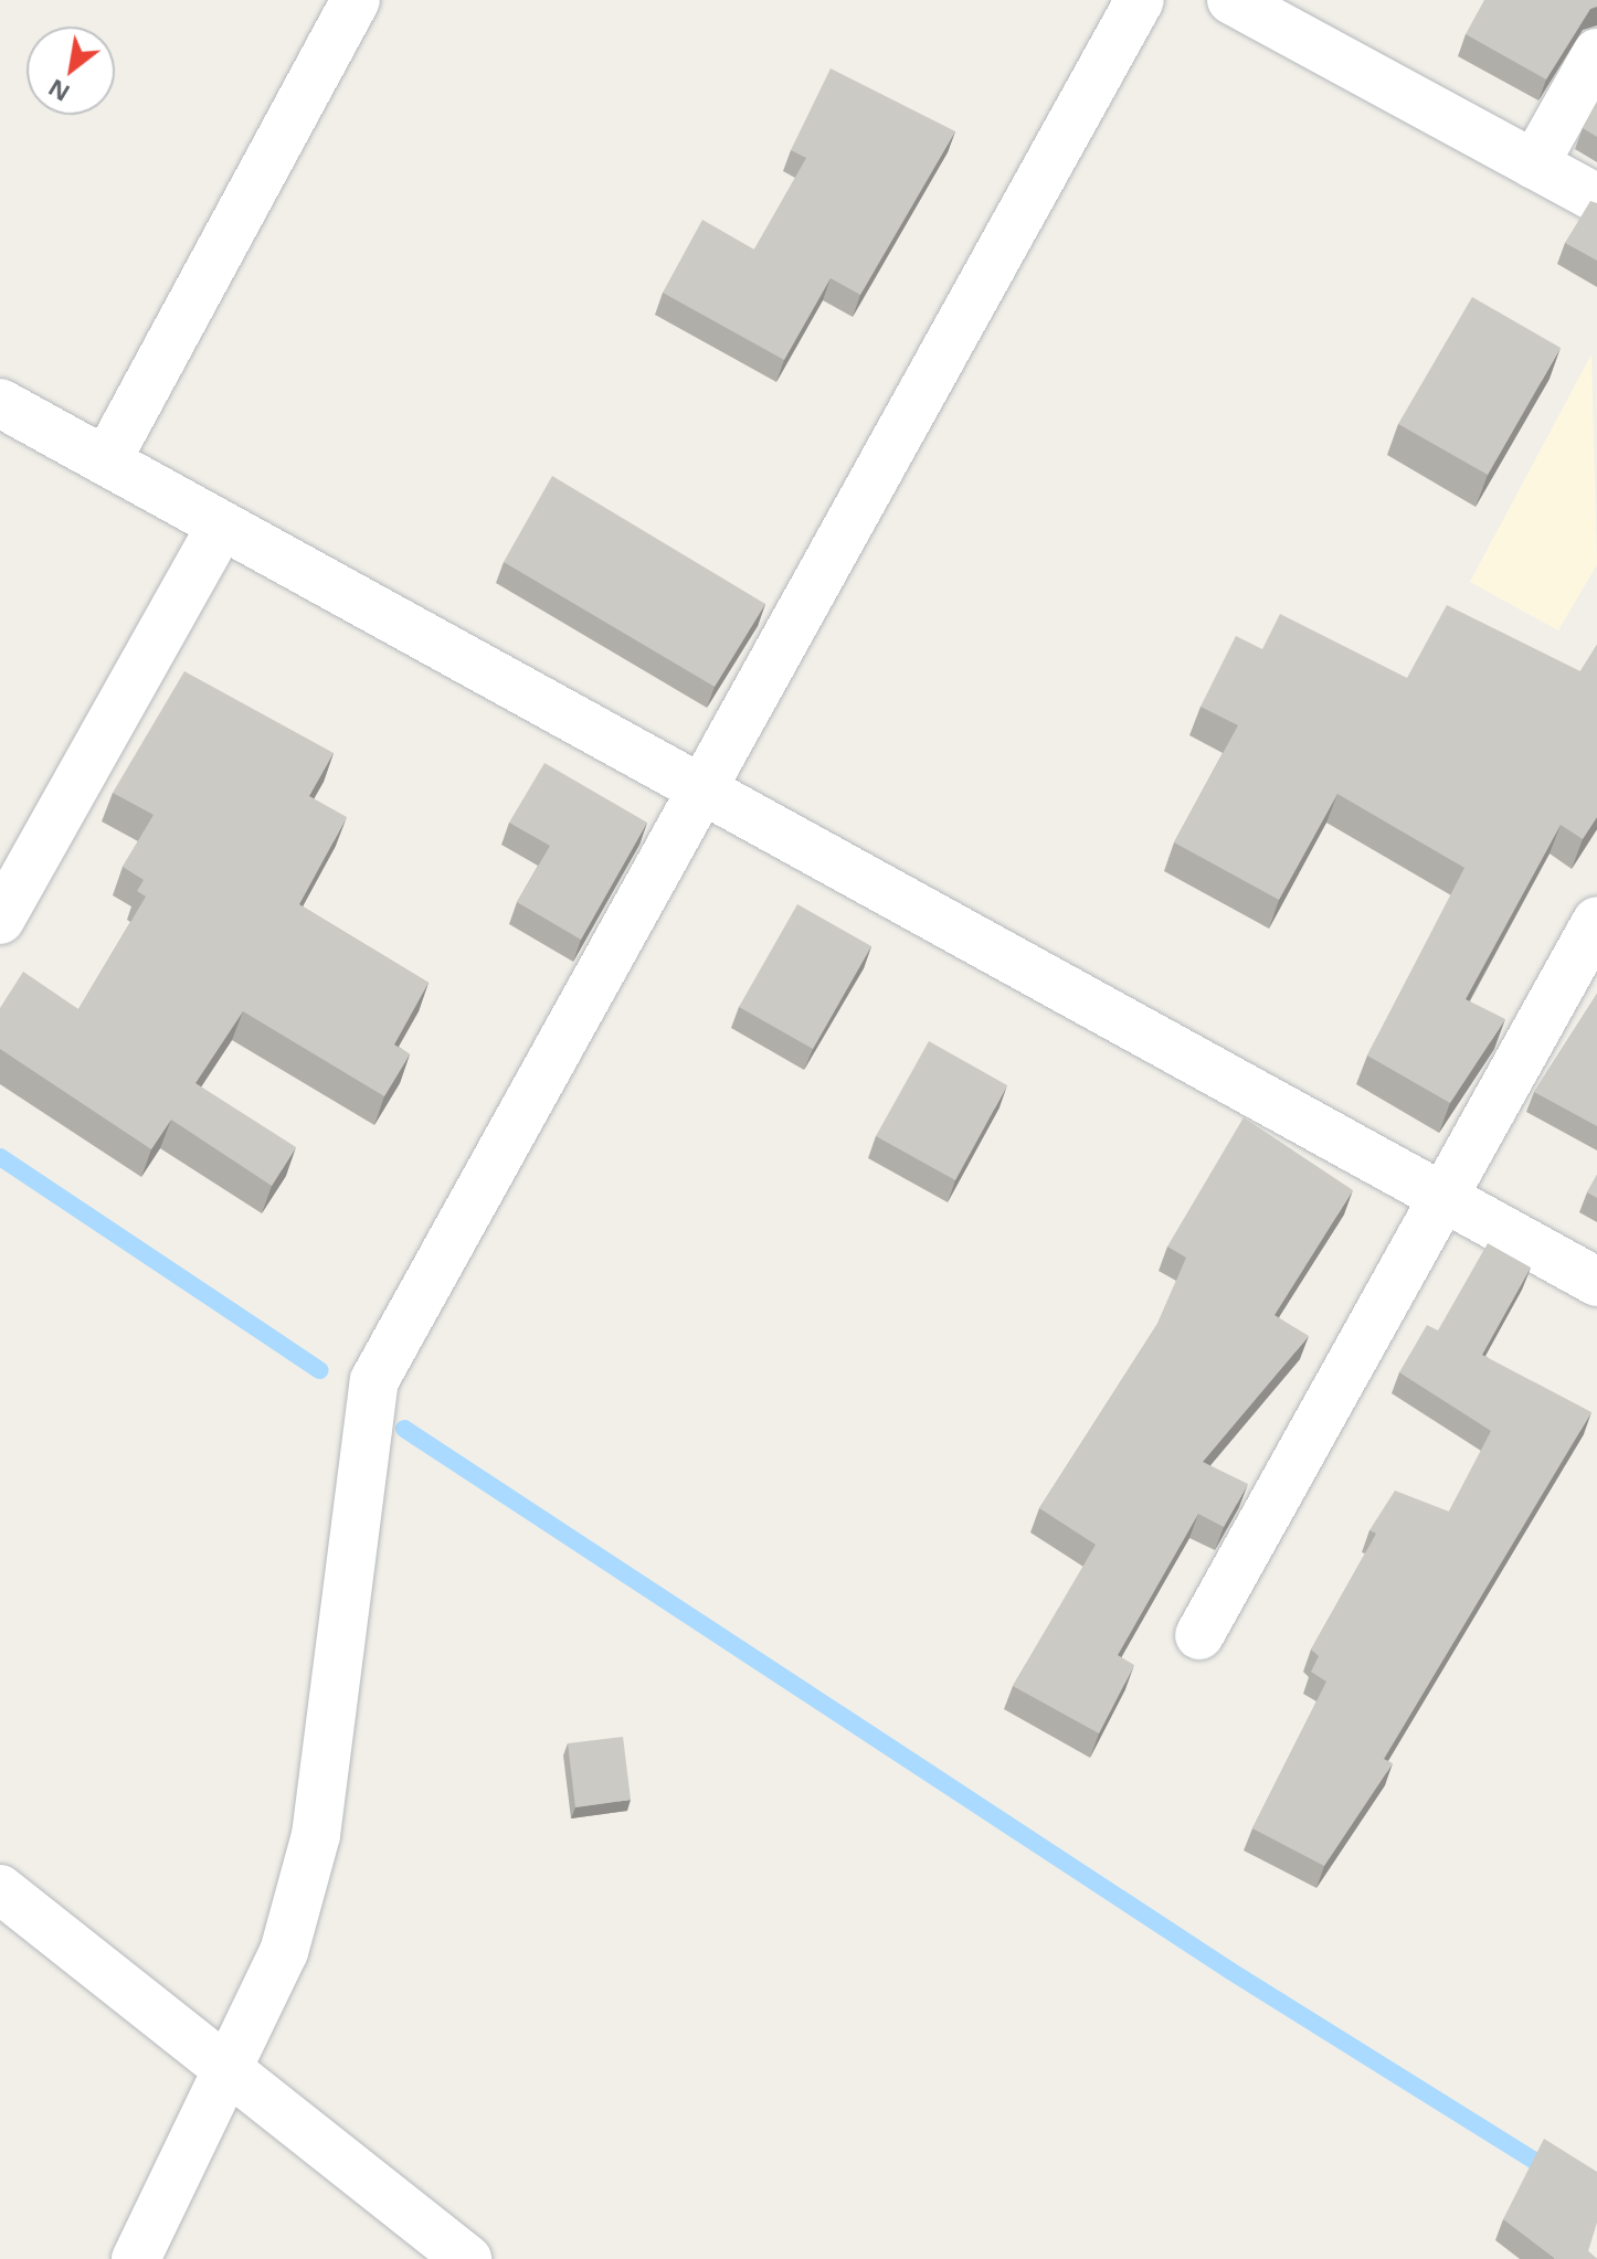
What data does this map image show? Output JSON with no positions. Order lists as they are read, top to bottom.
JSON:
{
  "north": "bottom left"
}
